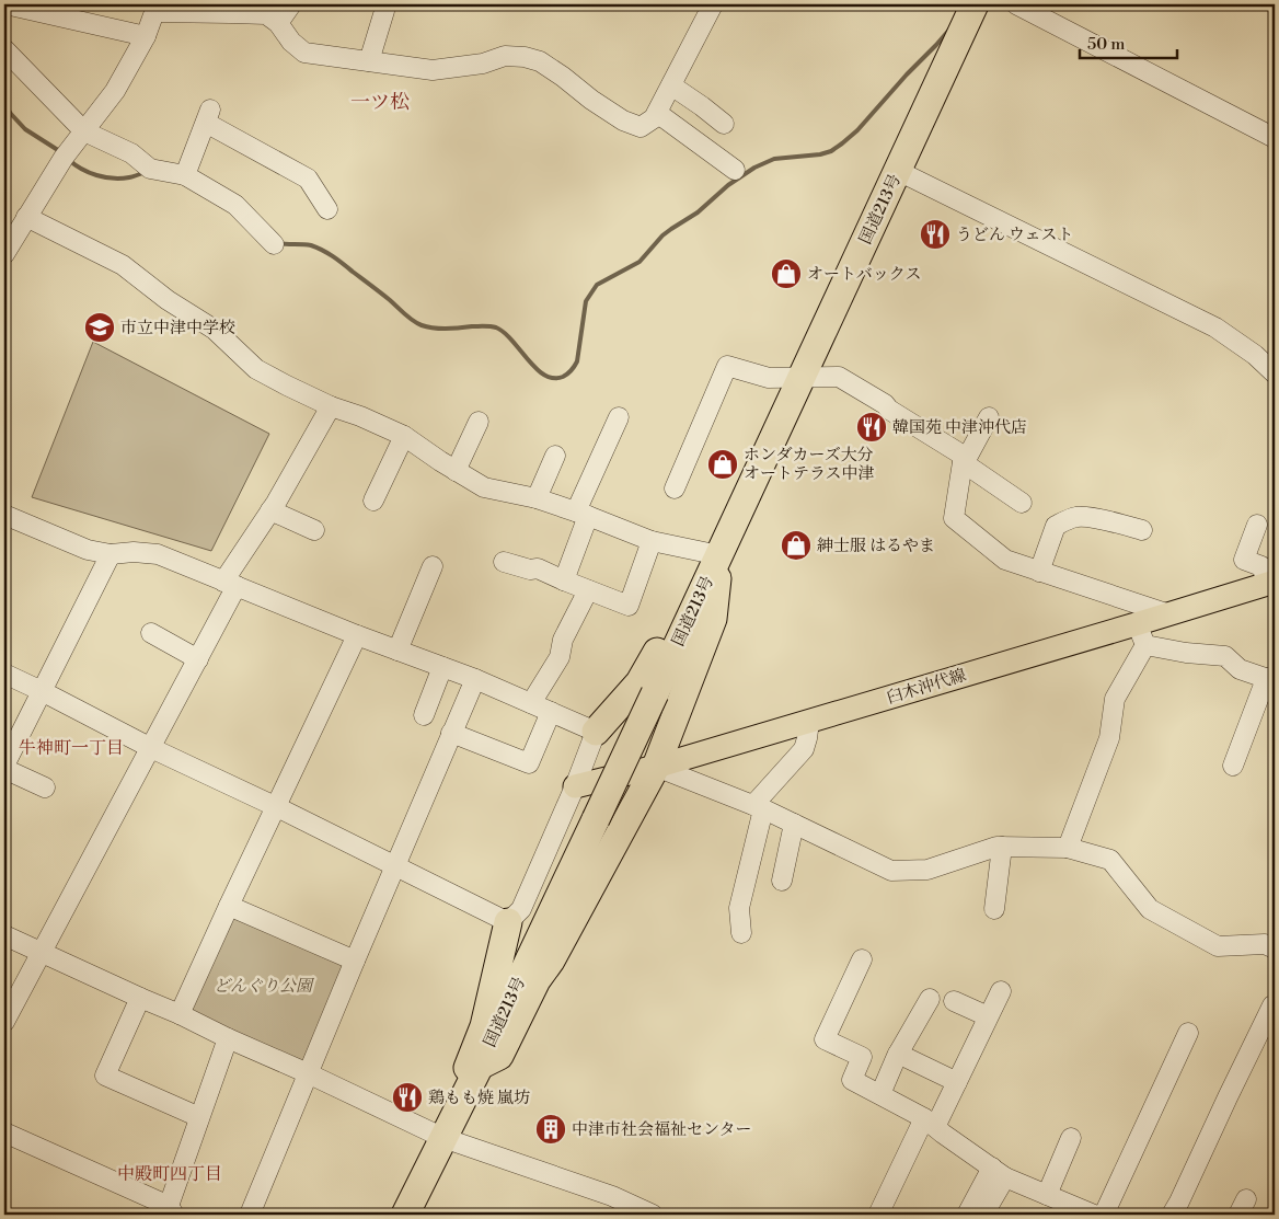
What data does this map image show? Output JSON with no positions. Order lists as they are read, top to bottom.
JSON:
{
  "streets": {
    "highway": ["国道213号"],
    "main road": ["臼木沖代線"]
  },
  "districts": ["一ツ松", "牛神町一丁目", "中殿町四丁目"],
  "parks": ["どんぐり公園"],
  "places": {
    "restaurant": ["うどん ウェスト", "韓国苑 中津沖代店", "鶏もも焼 嵐坊"],
    "shop": ["オートバックス", "ホンダカーズ大分 オートテラス中津", "紳士服 はるやま"],
    "school or university": ["市立中津中学校"],
    "building": ["中津市社会福祉センター"]
  },
  "scale_bar": "50 m"
}
